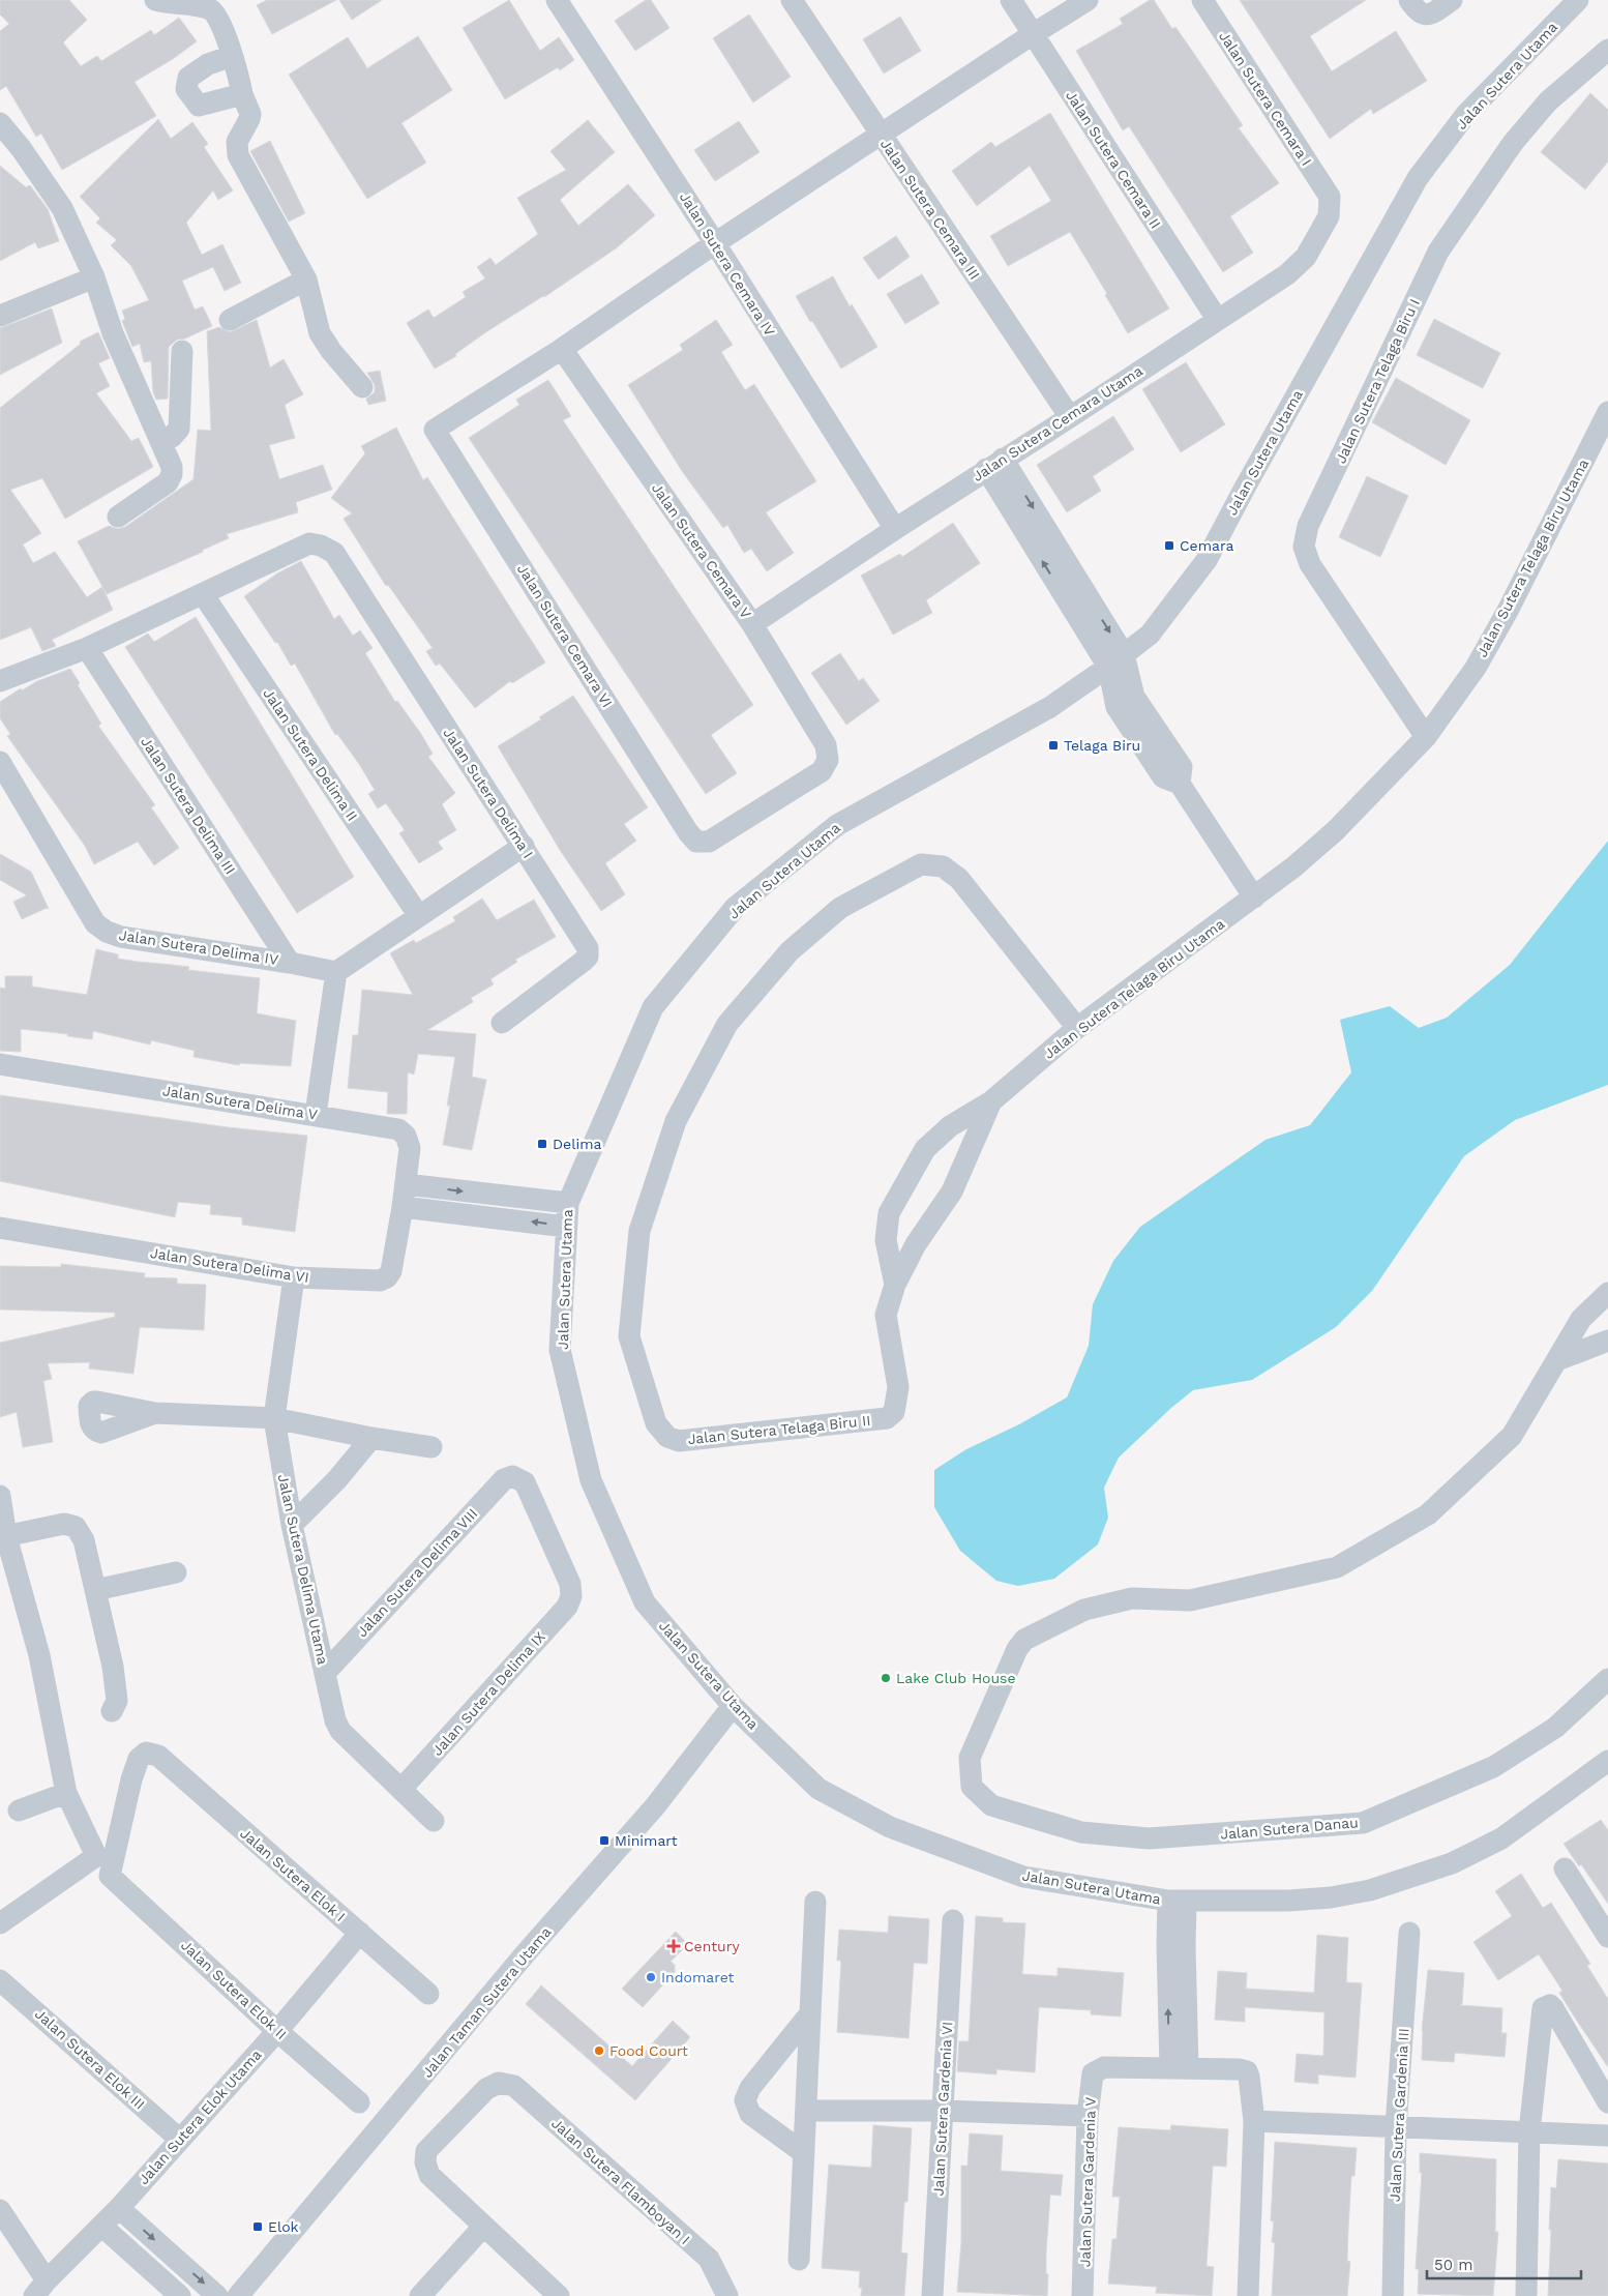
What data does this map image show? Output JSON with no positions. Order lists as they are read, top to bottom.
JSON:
{
  "streets": {
    "street": [
      "Jalan Sutera Utama",
      "Jalan Sutera Cemara I",
      "Jalan Sutera Cemara II",
      "Jalan Sutera Cemara III",
      "Jalan Sutera Cemara IV",
      "Jalan Sutera Telaga Biru I",
      "Jalan Sutera Cemara Utama",
      "Jalan Sutera Cemara V",
      "Jalan Sutera Telaga Biru Utama",
      "Jalan Sutera Cemara VI",
      "Jalan Sutera Delima II",
      "Jalan Sutera Delima I",
      "Jalan Sutera Delima III",
      "Jalan Sutera Delima IV",
      "Jalan Sutera Delima V",
      "Jalan Sutera Delima VI",
      "Jalan Sutera Telaga Biru II",
      "Jalan Sutera Delima Utama",
      "Jalan Sutera Delima VIII",
      "Jalan Sutera Delima IX",
      "Jalan Sutera Danau",
      "Jalan Sutera Elok I",
      "Jalan Sutera Elok II",
      "Jalan Taman Sutera Utama",
      "Jalan Sutera Elok III",
      "Jalan Sutera Gardenia VI",
      "Jalan Sutera Gardenia III",
      "Jalan Sutera Elok Utama",
      "Jalan Sutera Flamboyan I",
      "Jalan Sutera Gardenia V"
    ]
  },
  "crossings": [
    ["Jalan Sutera Utama", "Jalan Taman Sutera Utama"],
    ["Jalan Sutera Cemara I", "Jalan Sutera Cemara Utama"],
    ["Jalan Sutera Cemara II", "Jalan Sutera Cemara Utama"],
    ["Jalan Sutera Cemara III", "Jalan Sutera Cemara Utama"],
    ["Jalan Sutera Cemara IV", "Jalan Sutera Cemara Utama"],
    ["Jalan Sutera Telaga Biru I", "Jalan Sutera Telaga Biru Utama"],
    ["Jalan Sutera Cemara Utama", "Jalan Sutera Cemara V"],
    ["Jalan Sutera Cemara V", "Jalan Sutera Cemara VI"],
    ["Jalan Sutera Telaga Biru Utama", "Jalan Sutera Telaga Biru II"],
    ["Jalan Sutera Delima II", "Jalan Sutera Delima I"],
    ["Jalan Sutera Delima III", "Jalan Sutera Delima IV"],
    ["Jalan Sutera Delima V", "Jalan Sutera Delima VI"],
    ["Jalan Sutera Delima VI", "Jalan Sutera Delima Utama"],
    ["Jalan Sutera Delima Utama", "Jalan Sutera Delima VIII"],
    ["Jalan Sutera Delima Utama", "Jalan Sutera Delima IX"],
    ["Jalan Sutera Delima VIII", "Jalan Sutera Delima IX"],
    ["Jalan Sutera Elok I", "Jalan Sutera Elok II"],
    ["Jalan Sutera Elok I", "Jalan Sutera Elok Utama"],
    ["Jalan Sutera Elok II", "Jalan Sutera Elok Utama"],
    ["Jalan Sutera Elok III", "Jalan Sutera Elok Utama"]
  ],
  "places": {
    "transit": [
      "Cemara",
      "Telaga Biru",
      "Delima",
      "Minimart",
      "Elok"
    ],
    "other": ["Lake Club House", "Indomaret", "Food Court"],
    "health": ["Century"]
  },
  "scale_bar": "50 m"
}
